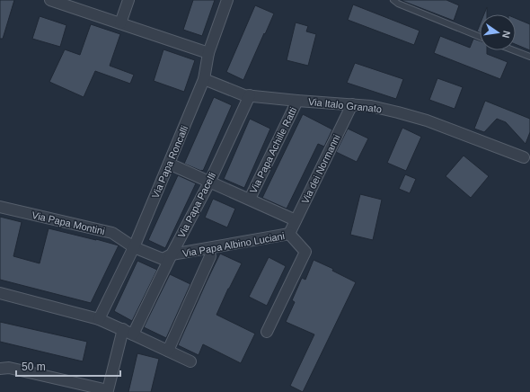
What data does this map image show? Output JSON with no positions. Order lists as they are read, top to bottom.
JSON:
{
  "streets": {
    "street": [
      "Via Italo Granato",
      "Via Papa Achille Ratti",
      "Via Papa Roncalli",
      "Via dei Normanni",
      "Via Papa Pacelli",
      "Via Papa Montini",
      "Via Papa Albino Luciani"
    ]
  },
  "crossings": [
    ["Via Italo Granato", "Via Papa Achille Ratti"],
    ["Via Italo Granato", "Via Papa Roncalli"],
    ["Via Italo Granato", "Via dei Normanni"],
    ["Via Italo Granato", "Via Papa Pacelli"],
    ["Via Papa Roncalli", "Via Papa Montini"],
    ["Via Papa Roncalli", "Via Papa Albino Luciani"],
    ["Via dei Normanni", "Via Papa Albino Luciani"],
    ["Via Papa Pacelli", "Via Papa Albino Luciani"],
    ["Via Papa Montini", "Via Papa Albino Luciani"]
  ],
  "scale_bar": "50 m",
  "north": "right"
}
